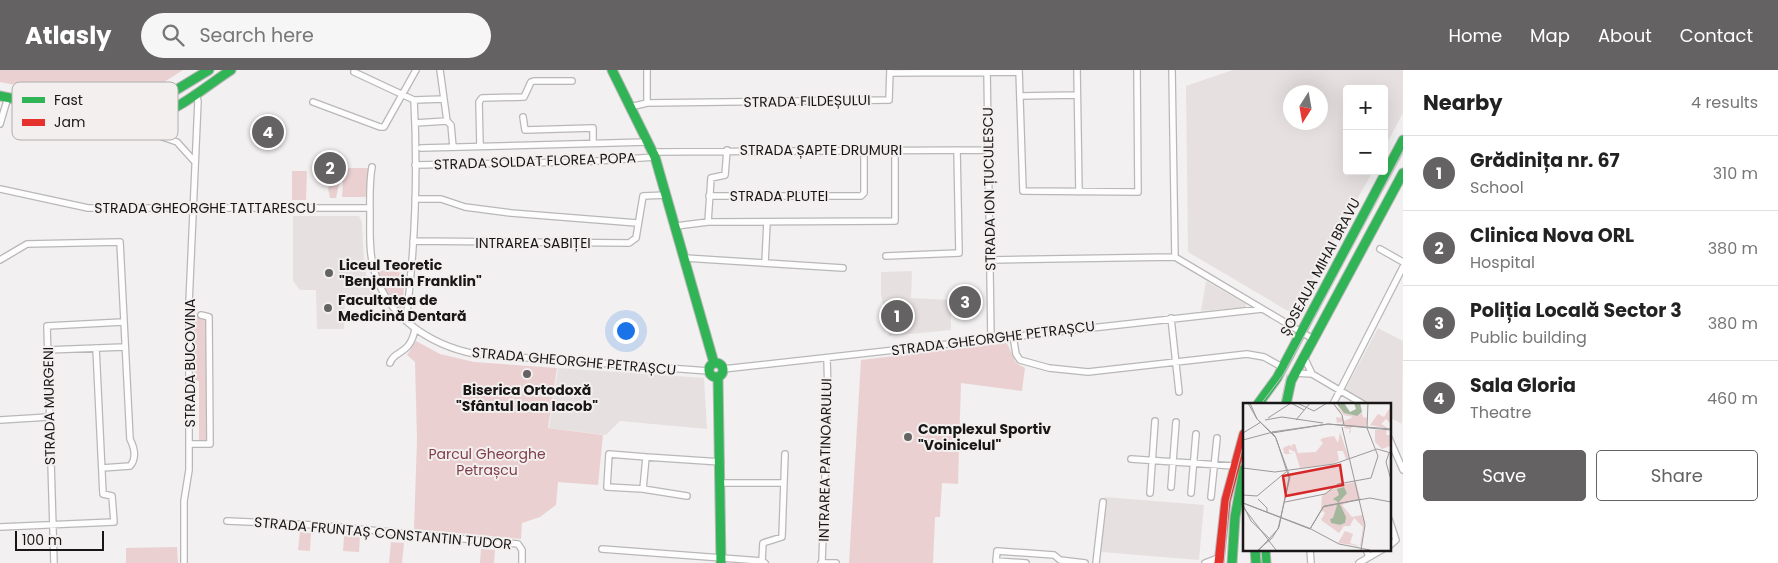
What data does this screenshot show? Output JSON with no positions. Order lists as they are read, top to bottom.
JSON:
{
  "streets": {
    "main road": ["ȘOSEAUA MIHAI BRAVU"],
    "street": [
      "STRADA FILDEȘULUI",
      "STRADA ȘAPTE DRUMURI",
      "STRADA SOLDAT FLOREA POPA",
      "STRADA ION ȚUCULESCU",
      "STRADA PLUTEI",
      "STRADA GHEORGHE TATTARESCU",
      "INTRAREA SABIȚEI",
      "STRADA GHEORGHE PETRAȘCU",
      "STRADA BUCOVINA",
      "STRADA MURGENI",
      "INTRAREA PATINOARULUI",
      "STRADA FRUNTAȘ CONSTANTIN TUDOR"
    ]
  },
  "crossings": [
    ["STRADA FILDEȘULUI", "STRADA ION ȚUCULESCU"],
    ["STRADA ȘAPTE DRUMURI", "STRADA SOLDAT FLOREA POPA"],
    ["STRADA ȘAPTE DRUMURI", "STRADA ION ȚUCULESCU"],
    ["STRADA ȘAPTE DRUMURI", "STRADA PLUTEI"],
    ["STRADA ION ȚUCULESCU", "STRADA GHEORGHE PETRAȘCU"],
    ["STRADA GHEORGHE TATTARESCU", "STRADA GHEORGHE PETRAȘCU"],
    ["STRADA GHEORGHE TATTARESCU", "STRADA BUCOVINA"],
    ["STRADA GHEORGHE PETRAȘCU", "INTRAREA PATINOARULUI"]
  ],
  "parks": ["Parcul Gheorghe Petrașcu"],
  "places": [
    "Liceul Teoretic \"Benjamin Franklin\"",
    "Facultatea de Medicină Dentară",
    "Biserica Ortodoxă \"Sfântul Ioan Iacob\"",
    "Complexul Sportiv \"Voinicelul\""
  ],
  "legend": ["Fast", "Jam"],
  "scale_bar": "100 m",
  "north": "bottom",
  "page": {
    "header": "Atlasly",
    "search": "Search here",
    "nav": [
      "Home",
      "Map",
      "About",
      "Contact"
    ],
    "heading": ["Nearby", "4 results"],
    "map_buttons": ["+", "−"],
    "pins": [
      "4",
      "2",
      "3",
      "1"
    ],
    "list": [
      {
        "mark": "1",
        "name": "Grădinița nr. 67",
        "note": "School",
        "value": "310 m"
      },
      {
        "mark": "2",
        "name": "Clinica Nova ORL",
        "note": "Hospital",
        "value": "380 m"
      },
      {
        "mark": "3",
        "name": "Poliția Locală Sector 3",
        "note": "Public building",
        "value": "380 m"
      },
      {
        "mark": "4",
        "name": "Sala Gloria",
        "note": "Theatre",
        "value": "460 m"
      }
    ],
    "buttons": ["Save", "Share"],
    "scale": "100 m"
  }
}
